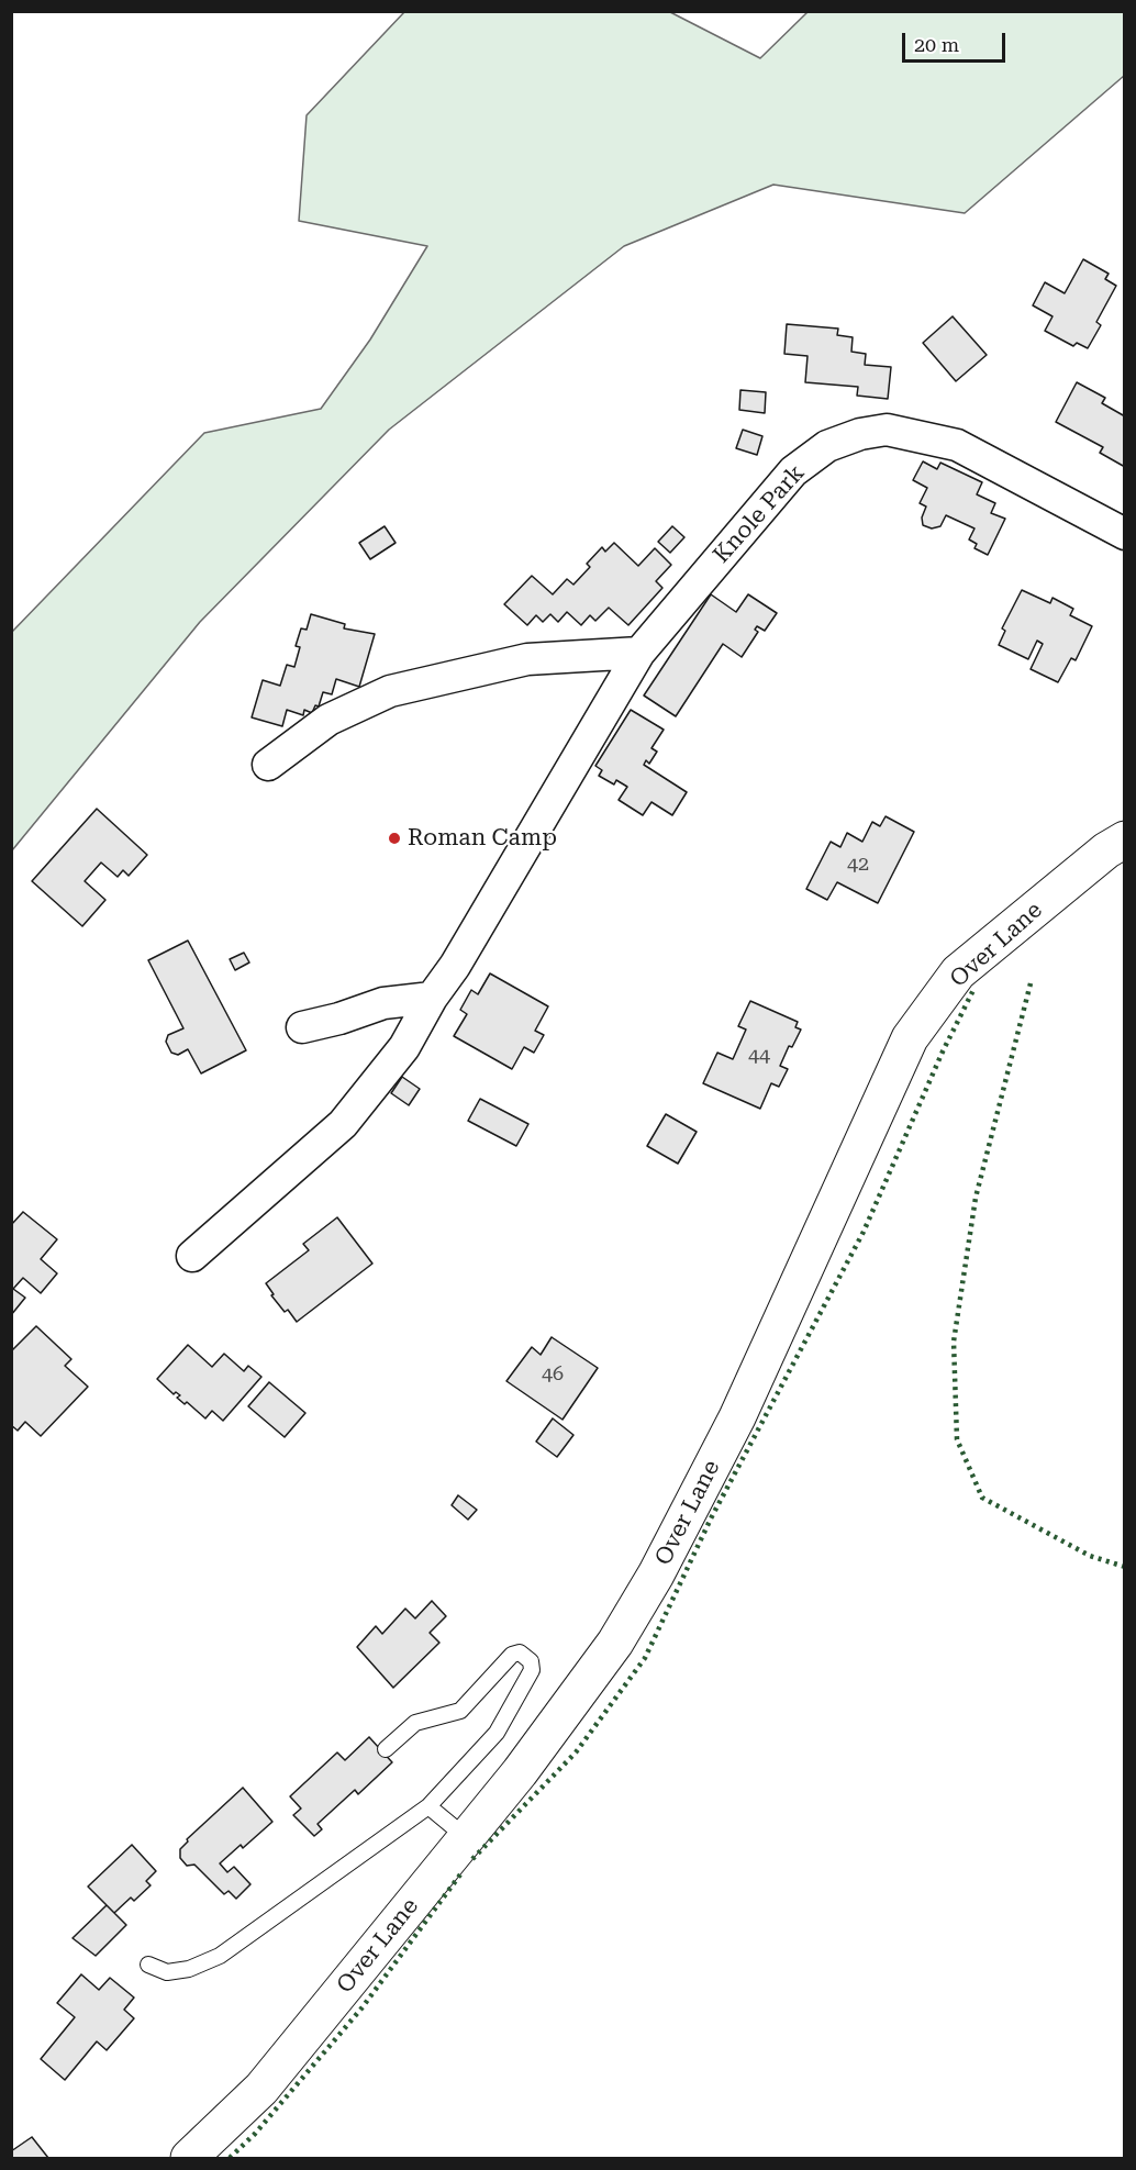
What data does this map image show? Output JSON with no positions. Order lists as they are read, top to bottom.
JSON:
{
  "streets": {
    "street": ["Knole Park", "Over Lane"]
  },
  "places": ["Roman Camp"],
  "house_numbers": ["42", "44", "46"],
  "scale_bar": "20 m"
}
